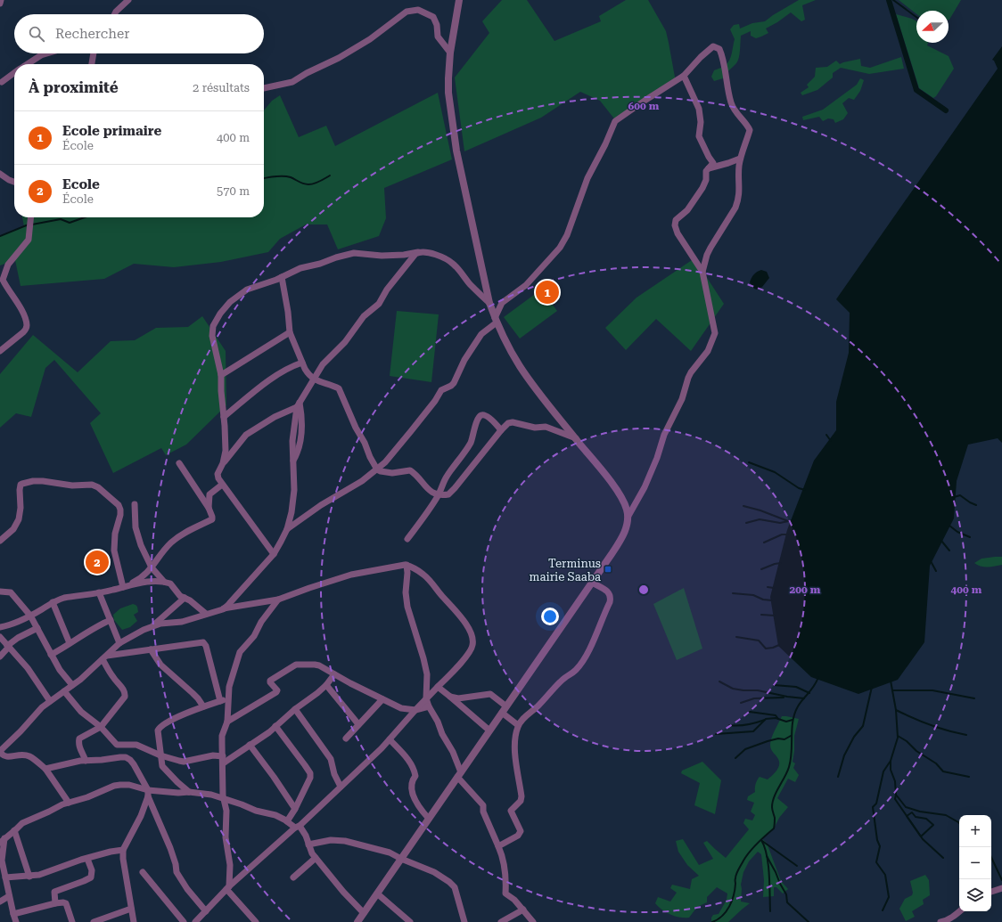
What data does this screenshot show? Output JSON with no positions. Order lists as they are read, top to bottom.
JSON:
{
  "places": {
    "transit": ["Terminus mairie Saaba"]
  },
  "north": "left",
  "page": {
    "search": "Rechercher",
    "heading": ["À proximité", "2 résultats"],
    "list": [
      {
        "mark": "1",
        "name": "Ecole primaire",
        "note": "École",
        "value": "400 m"
      },
      {
        "mark": "2",
        "name": "Ecole",
        "note": "École",
        "value": "570 m"
      }
    ],
    "pins": ["1", "2"],
    "map_buttons": ["+", "−"]
  },
  "rings": ["600 m", "200 m", "400 m"]
}
